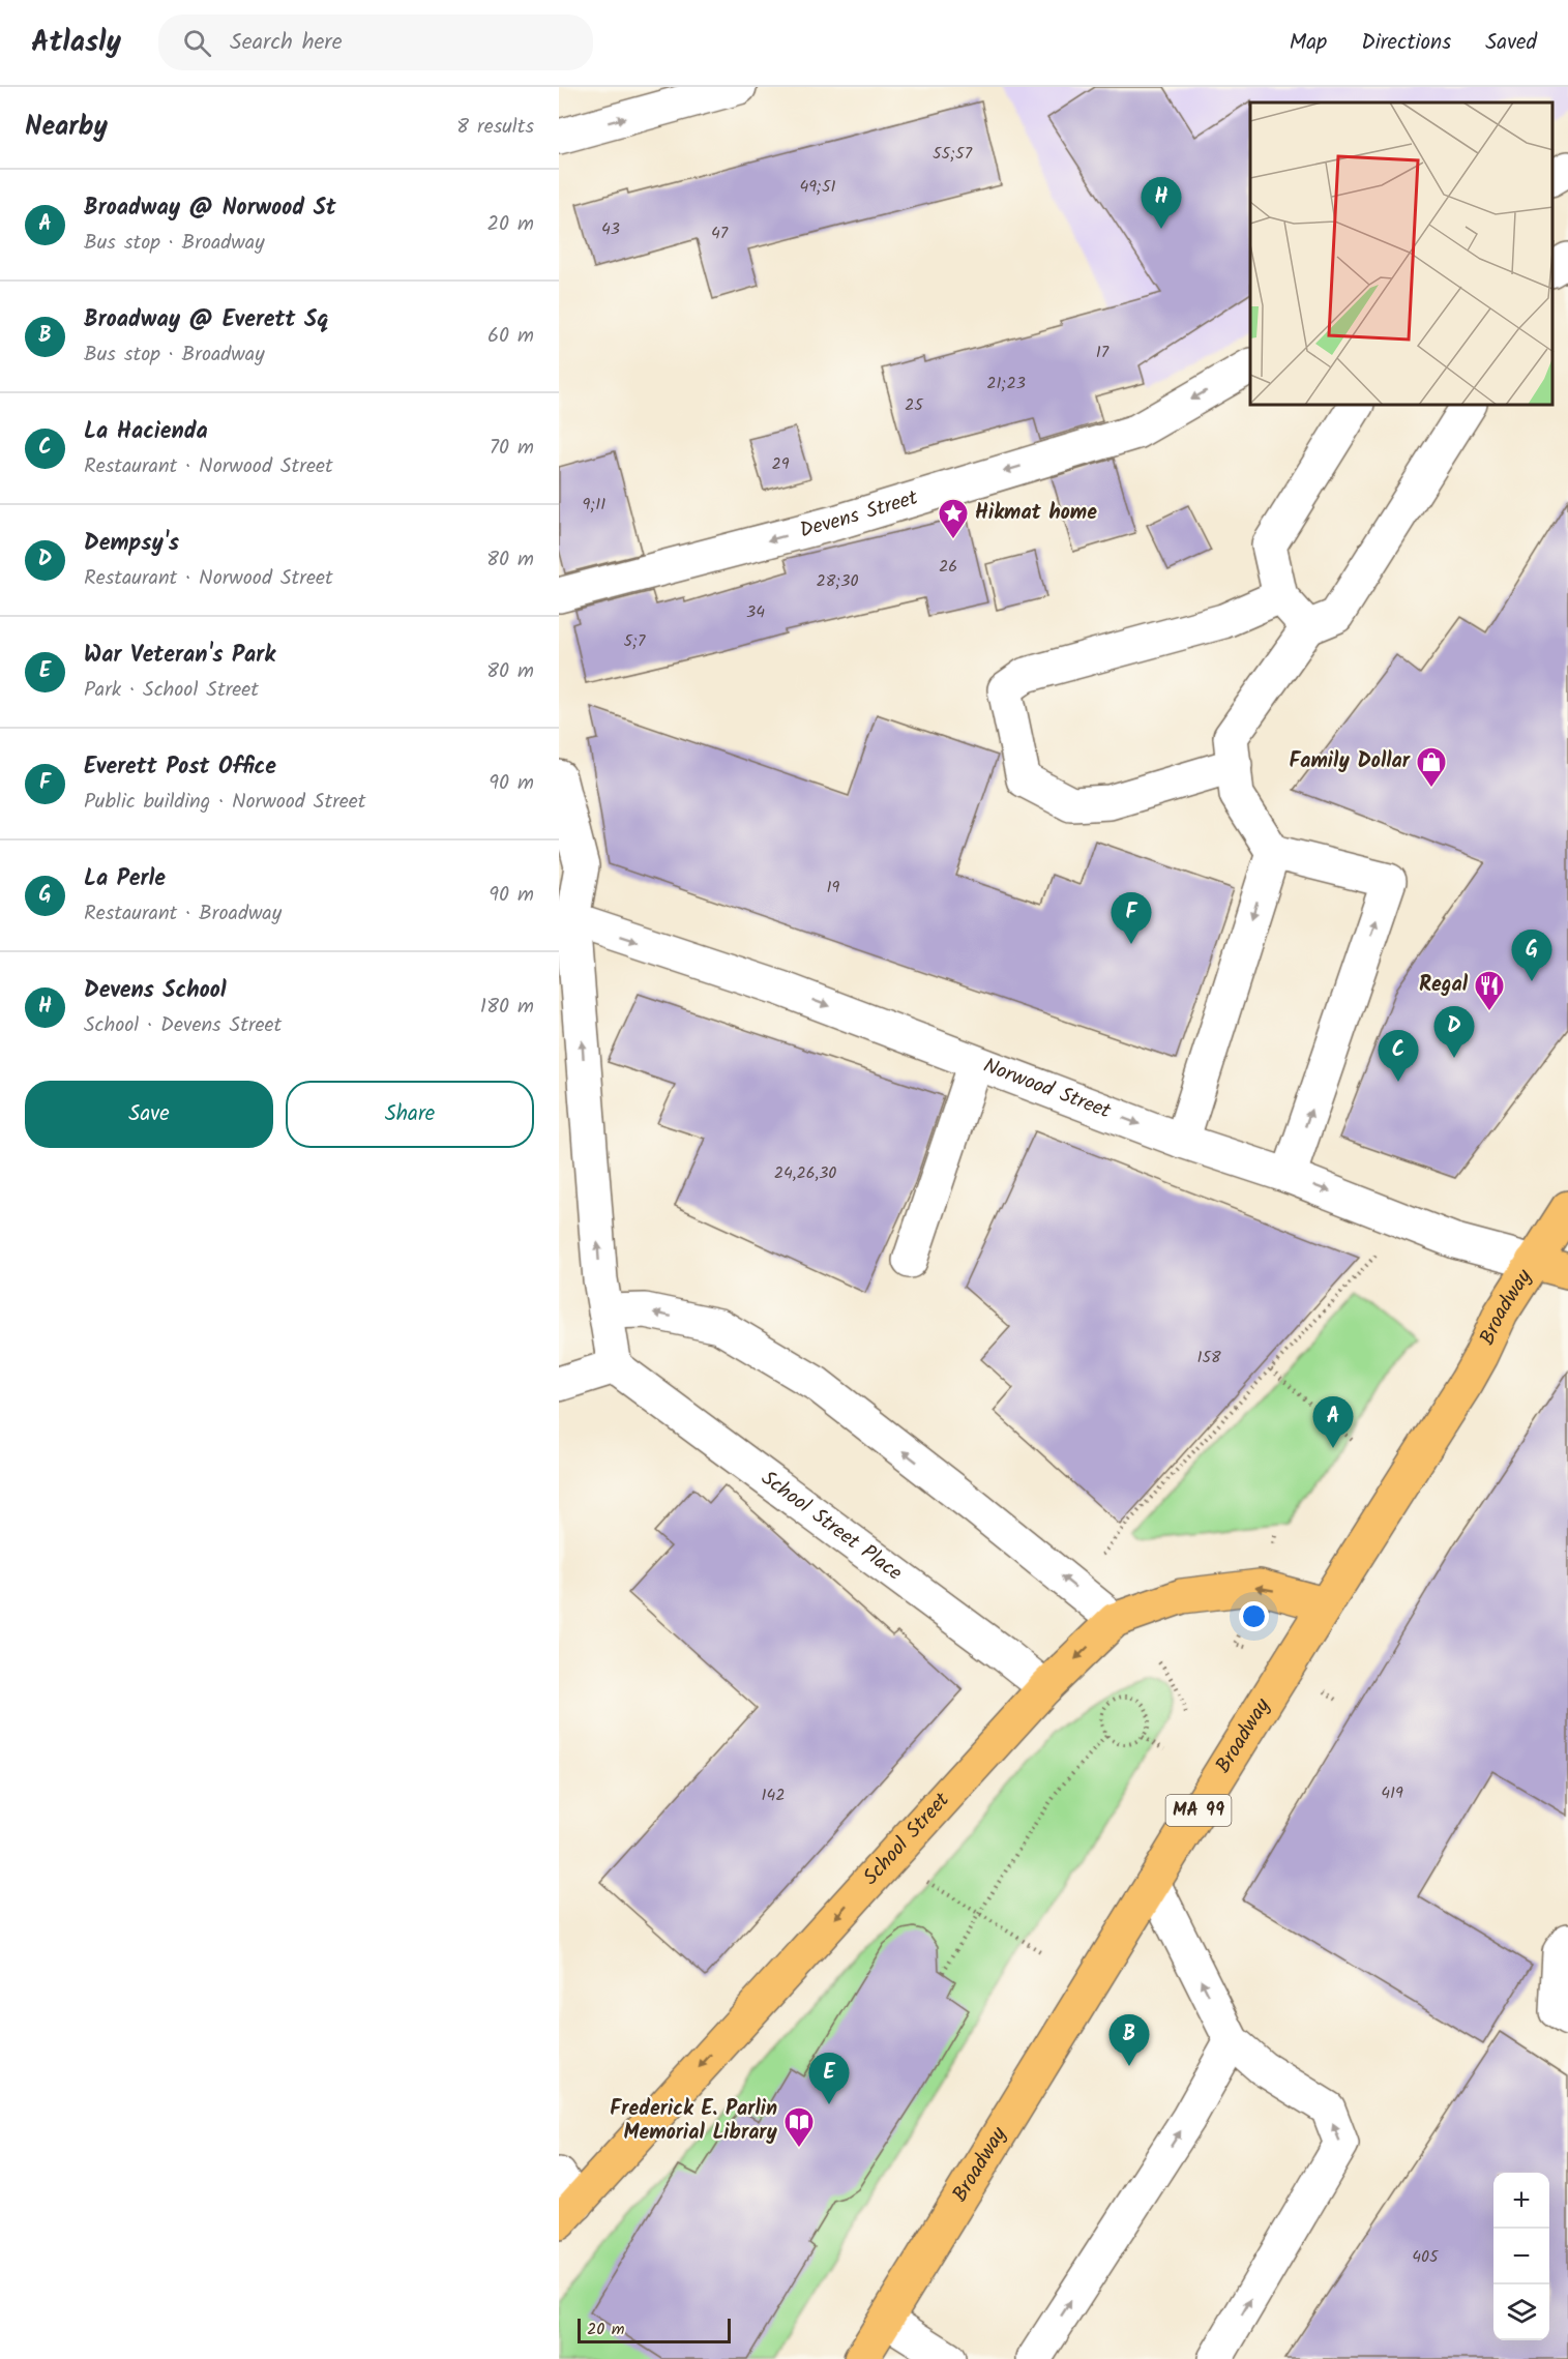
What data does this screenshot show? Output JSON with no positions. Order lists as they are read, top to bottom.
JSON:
{
  "streets": {
    "main road": ["Broadway", "MA 99", "School Street"],
    "street": ["Devens Street", "Norwood Street", "School Street Place"]
  },
  "crossings": [
    ["Norwood Street", "Broadway"],
    ["Broadway", "School Street"],
    ["School Street Place", "School Street"]
  ],
  "one_way": ["Devens Street", "Norwood Street", "School Street"],
  "places": {
    "place": ["Hikmat home"],
    "shop": ["Family Dollar"],
    "restaurant": ["Regal"],
    "library": ["Frederick E. Parlin Memorial Library"]
  },
  "house_numbers": [
    "55;57",
    "49;51",
    "43",
    "47",
    "17",
    "21;23",
    "25",
    "29",
    "9;11",
    "26",
    "28;30",
    "34",
    "5;7",
    "19",
    "24,26,30",
    "158",
    "419",
    "142",
    "405"
  ],
  "scale_bar": "20 m",
  "page": {
    "header": "Atlasly",
    "search": "Search here",
    "nav": ["Map", "Directions", "Saved"],
    "heading": ["Nearby", "8 results"],
    "list": [
      {
        "mark": "A",
        "name": "Broadway @ Norwood St",
        "note": "Bus stop · Broadway",
        "value": "20 m"
      },
      {
        "mark": "B",
        "name": "Broadway @ Everett Sq",
        "note": "Bus stop · Broadway",
        "value": "60 m"
      },
      {
        "mark": "C",
        "name": "La Hacienda",
        "note": "Restaurant · Norwood Street",
        "value": "70 m"
      },
      {
        "mark": "D",
        "name": "Dempsy's",
        "note": "Restaurant · Norwood Street",
        "value": "80 m"
      },
      {
        "mark": "E",
        "name": "War Veteran's Park",
        "note": "Park · School Street",
        "value": "80 m"
      },
      {
        "mark": "F",
        "name": "Everett Post Office",
        "note": "Public building · Norwood Street",
        "value": "90 m"
      },
      {
        "mark": "G",
        "name": "La Perle",
        "note": "Restaurant · Broadway",
        "value": "90 m"
      },
      {
        "mark": "H",
        "name": "Devens School",
        "note": "School · Devens Street",
        "value": "180 m"
      }
    ],
    "pins": [
      "H",
      "F",
      "G",
      "D",
      "C",
      "A",
      "B",
      "E"
    ],
    "buttons": ["Save", "Share"],
    "map_buttons": ["+", "−"],
    "scale": "20 m"
  }
}
